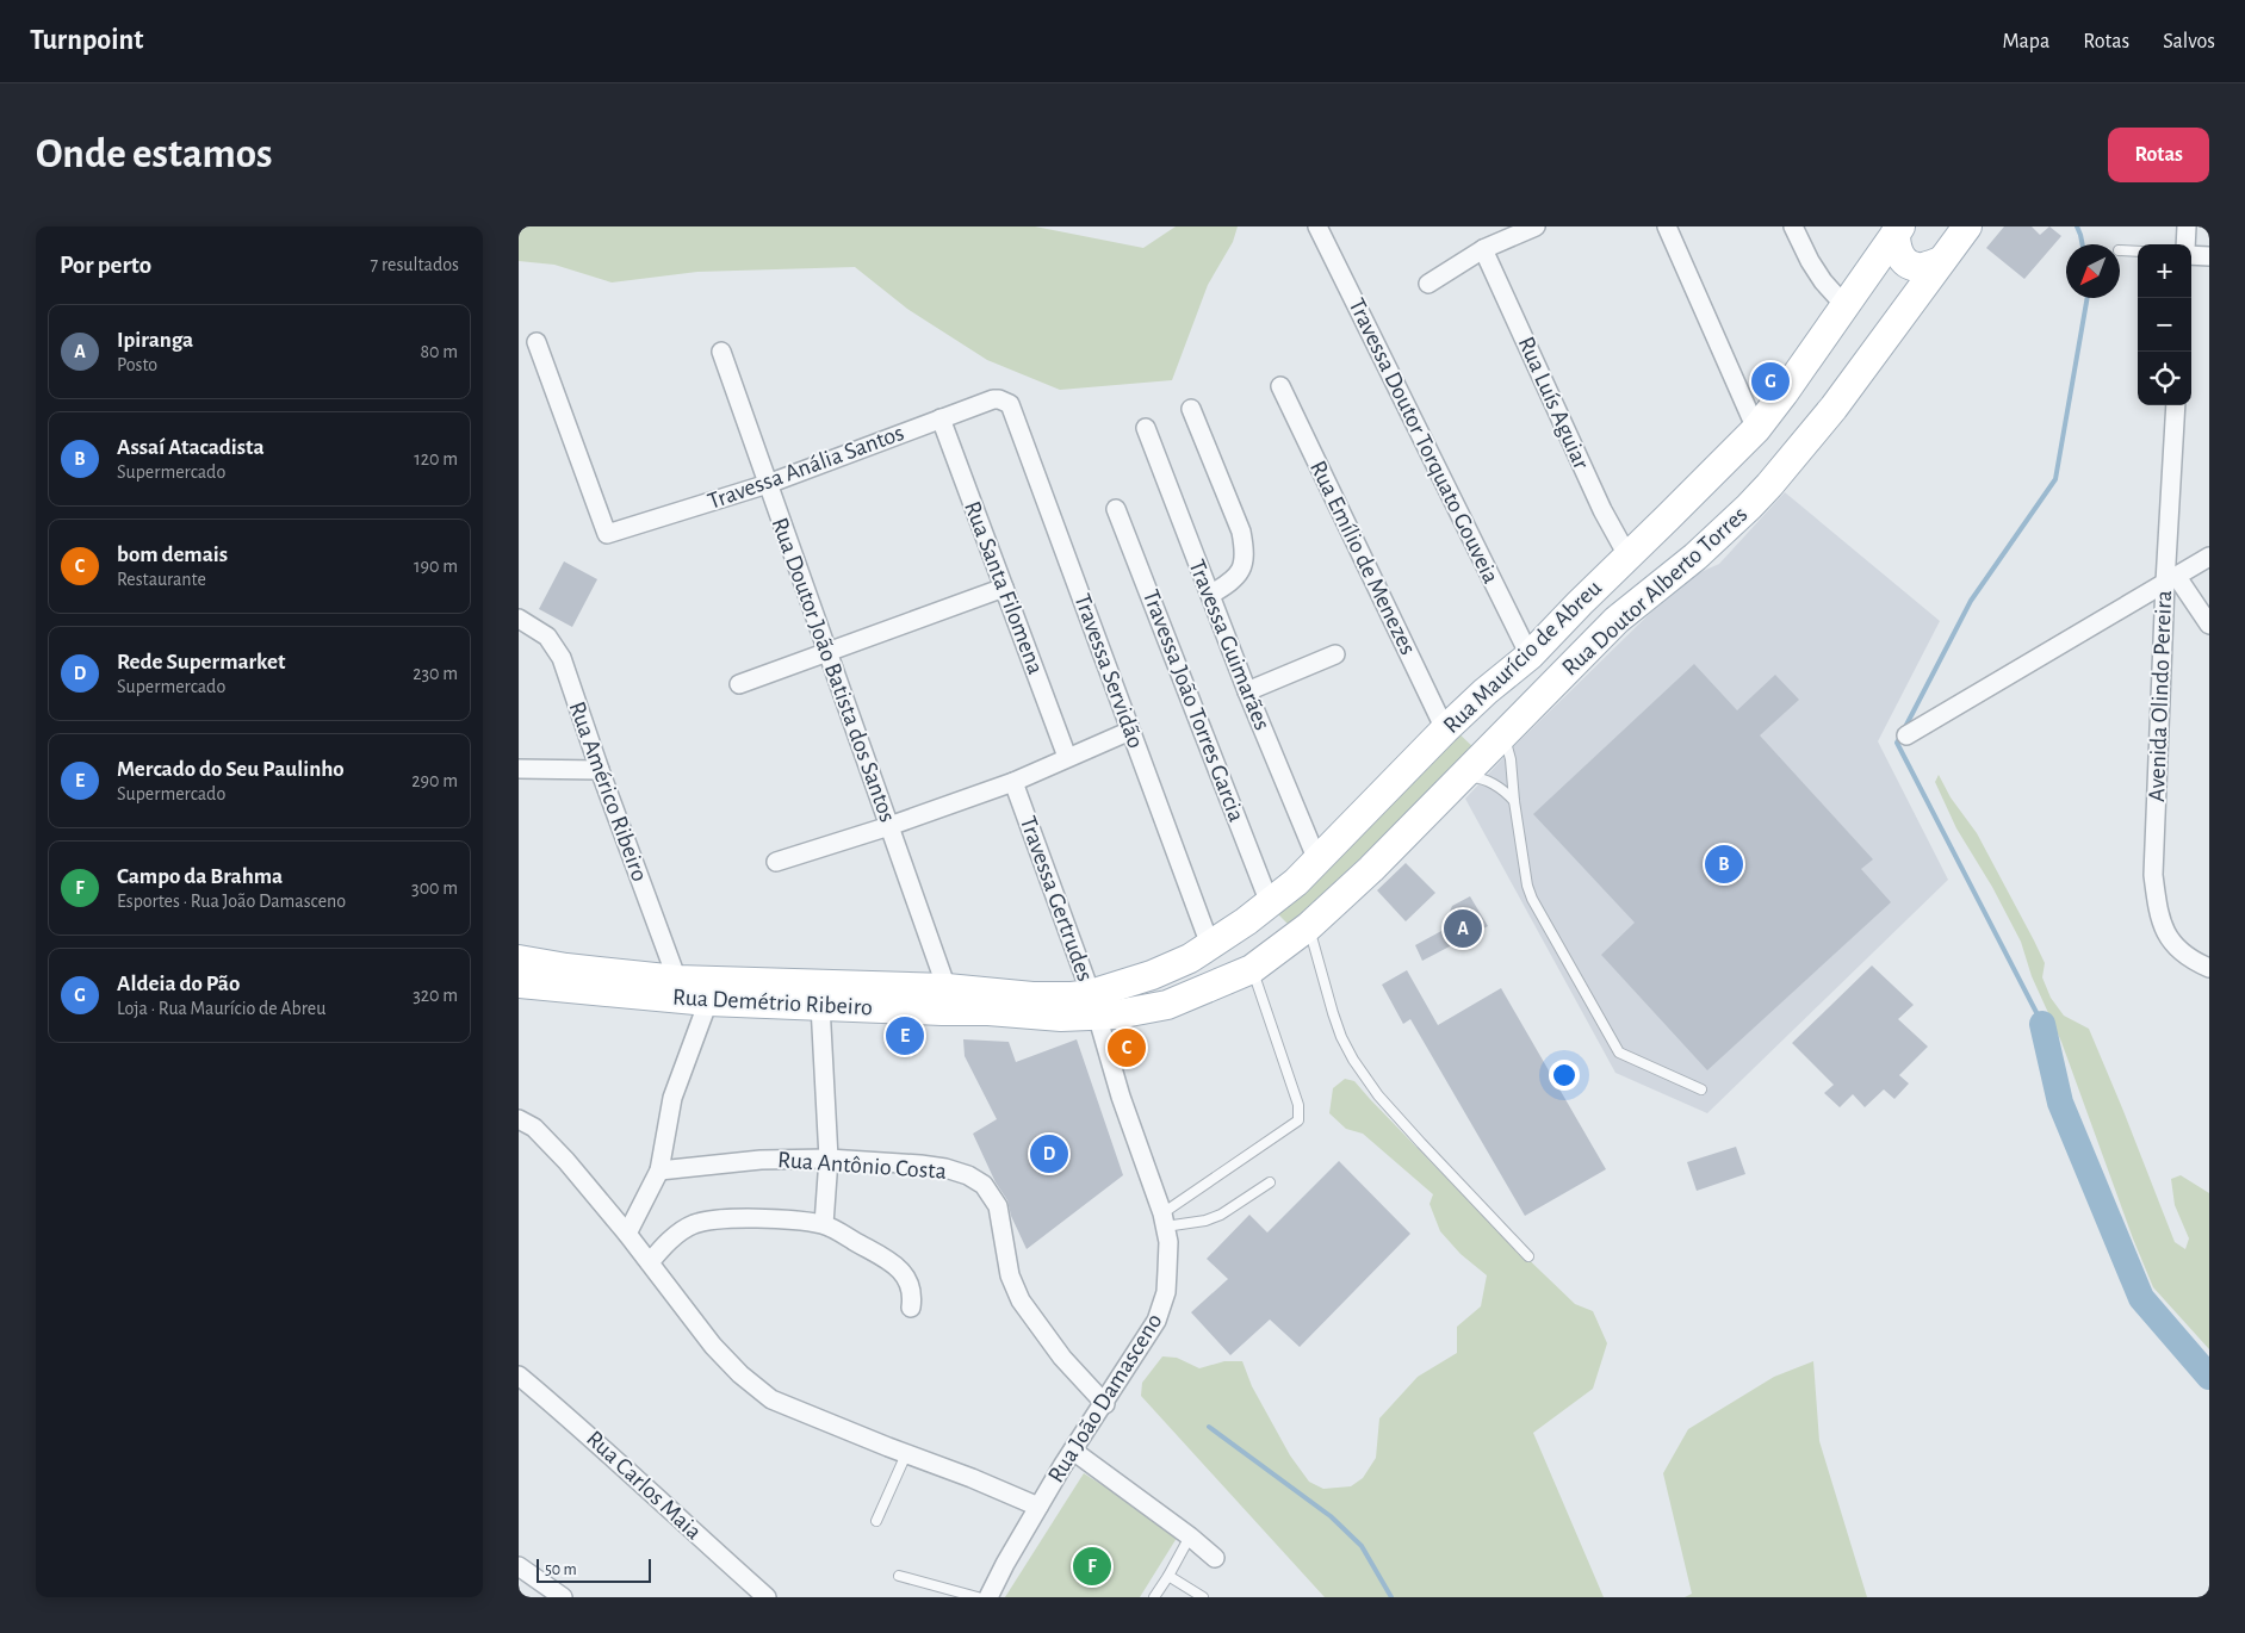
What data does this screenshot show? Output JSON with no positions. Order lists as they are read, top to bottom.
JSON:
{
  "streets": {
    "main road": ["Rua Doutor Alberto Torres", "Rua Maurício de Abreu", "Rua Demétrio Ribeiro"],
    "street": [
      "Rua Luís Aguiar",
      "Travessa Doutor Torquato Gouveia",
      "Travessa Anália Santos",
      "Rua Emílio de Menezes",
      "Rua Santa Filomena",
      "Travessa Guimarães",
      "Rua Doutor João Batista dos Santos",
      "Travessa Servidão",
      "Avenida Olindo Pereira",
      "Travessa João Torres Garcia",
      "Rua Américo Ribeiro",
      "Travessa Gertrudes",
      "Rua Antônio Costa",
      "Rua João Damasceno",
      "Rua Carlos Maia"
    ]
  },
  "crossings": [
    ["Rua Luís Aguiar", "Rua Maurício de Abreu"],
    ["Travessa Doutor Torquato Gouveia", "Rua Maurício de Abreu"],
    ["Travessa Anália Santos", "Rua Santa Filomena"],
    ["Travessa Anália Santos", "Rua Doutor João Batista dos Santos"],
    ["Travessa Anália Santos", "Travessa Servidão"],
    ["Rua Emílio de Menezes", "Rua Maurício de Abreu"],
    ["Rua Doutor Alberto Torres", "Rua Maurício de Abreu"],
    ["Rua Doutor Alberto Torres", "Travessa Gertrudes"],
    ["Rua Doutor Alberto Torres", "Rua Demétrio Ribeiro"],
    ["Rua Doutor Alberto Torres", "Rua João Damasceno"],
    ["Travessa Guimarães", "Rua Maurício de Abreu"],
    ["Rua Maurício de Abreu", "Travessa Servidão"],
    ["Rua Maurício de Abreu", "Travessa João Torres Garcia"],
    ["Rua Maurício de Abreu", "Travessa Gertrudes"],
    ["Rua Maurício de Abreu", "Rua Demétrio Ribeiro"],
    ["Rua Maurício de Abreu", "Rua João Damasceno"],
    ["Travessa Gertrudes", "Rua Demétrio Ribeiro"],
    ["Travessa Gertrudes", "Rua João Damasceno"],
    ["Rua Demétrio Ribeiro", "Rua João Damasceno"],
    ["Rua Antônio Costa", "Rua João Damasceno"]
  ],
  "scale_bar": "50 m",
  "north": "bottom left",
  "page": {
    "header": "Turnpoint",
    "nav": ["Mapa", "Rotas", "Salvos"],
    "buttons": "Rotas",
    "title": "Onde estamos",
    "heading": ["Por perto", "7 resultados"],
    "map_buttons": ["+", "−"],
    "list": [
      {
        "mark": "A",
        "name": "Ipiranga",
        "note": "Posto",
        "value": "80 m"
      },
      {
        "mark": "B",
        "name": "Assaí Atacadista",
        "note": "Supermercado",
        "value": "120 m"
      },
      {
        "mark": "C",
        "name": "bom demais",
        "note": "Restaurante",
        "value": "190 m"
      },
      {
        "mark": "D",
        "name": "Rede Supermarket",
        "note": "Supermercado",
        "value": "230 m"
      },
      {
        "mark": "E",
        "name": "Mercado do Seu Paulinho",
        "note": "Supermercado",
        "value": "290 m"
      },
      {
        "mark": "F",
        "name": "Campo da Brahma",
        "note": "Esportes · Rua João Damasceno",
        "value": "300 m"
      },
      {
        "mark": "G",
        "name": "Aldeia do Pão",
        "note": "Loja · Rua Maurício de Abreu",
        "value": "320 m"
      }
    ],
    "pins": [
      "G",
      "B",
      "A",
      "E",
      "C",
      "D",
      "F"
    ],
    "scale": "50 m"
  }
}
